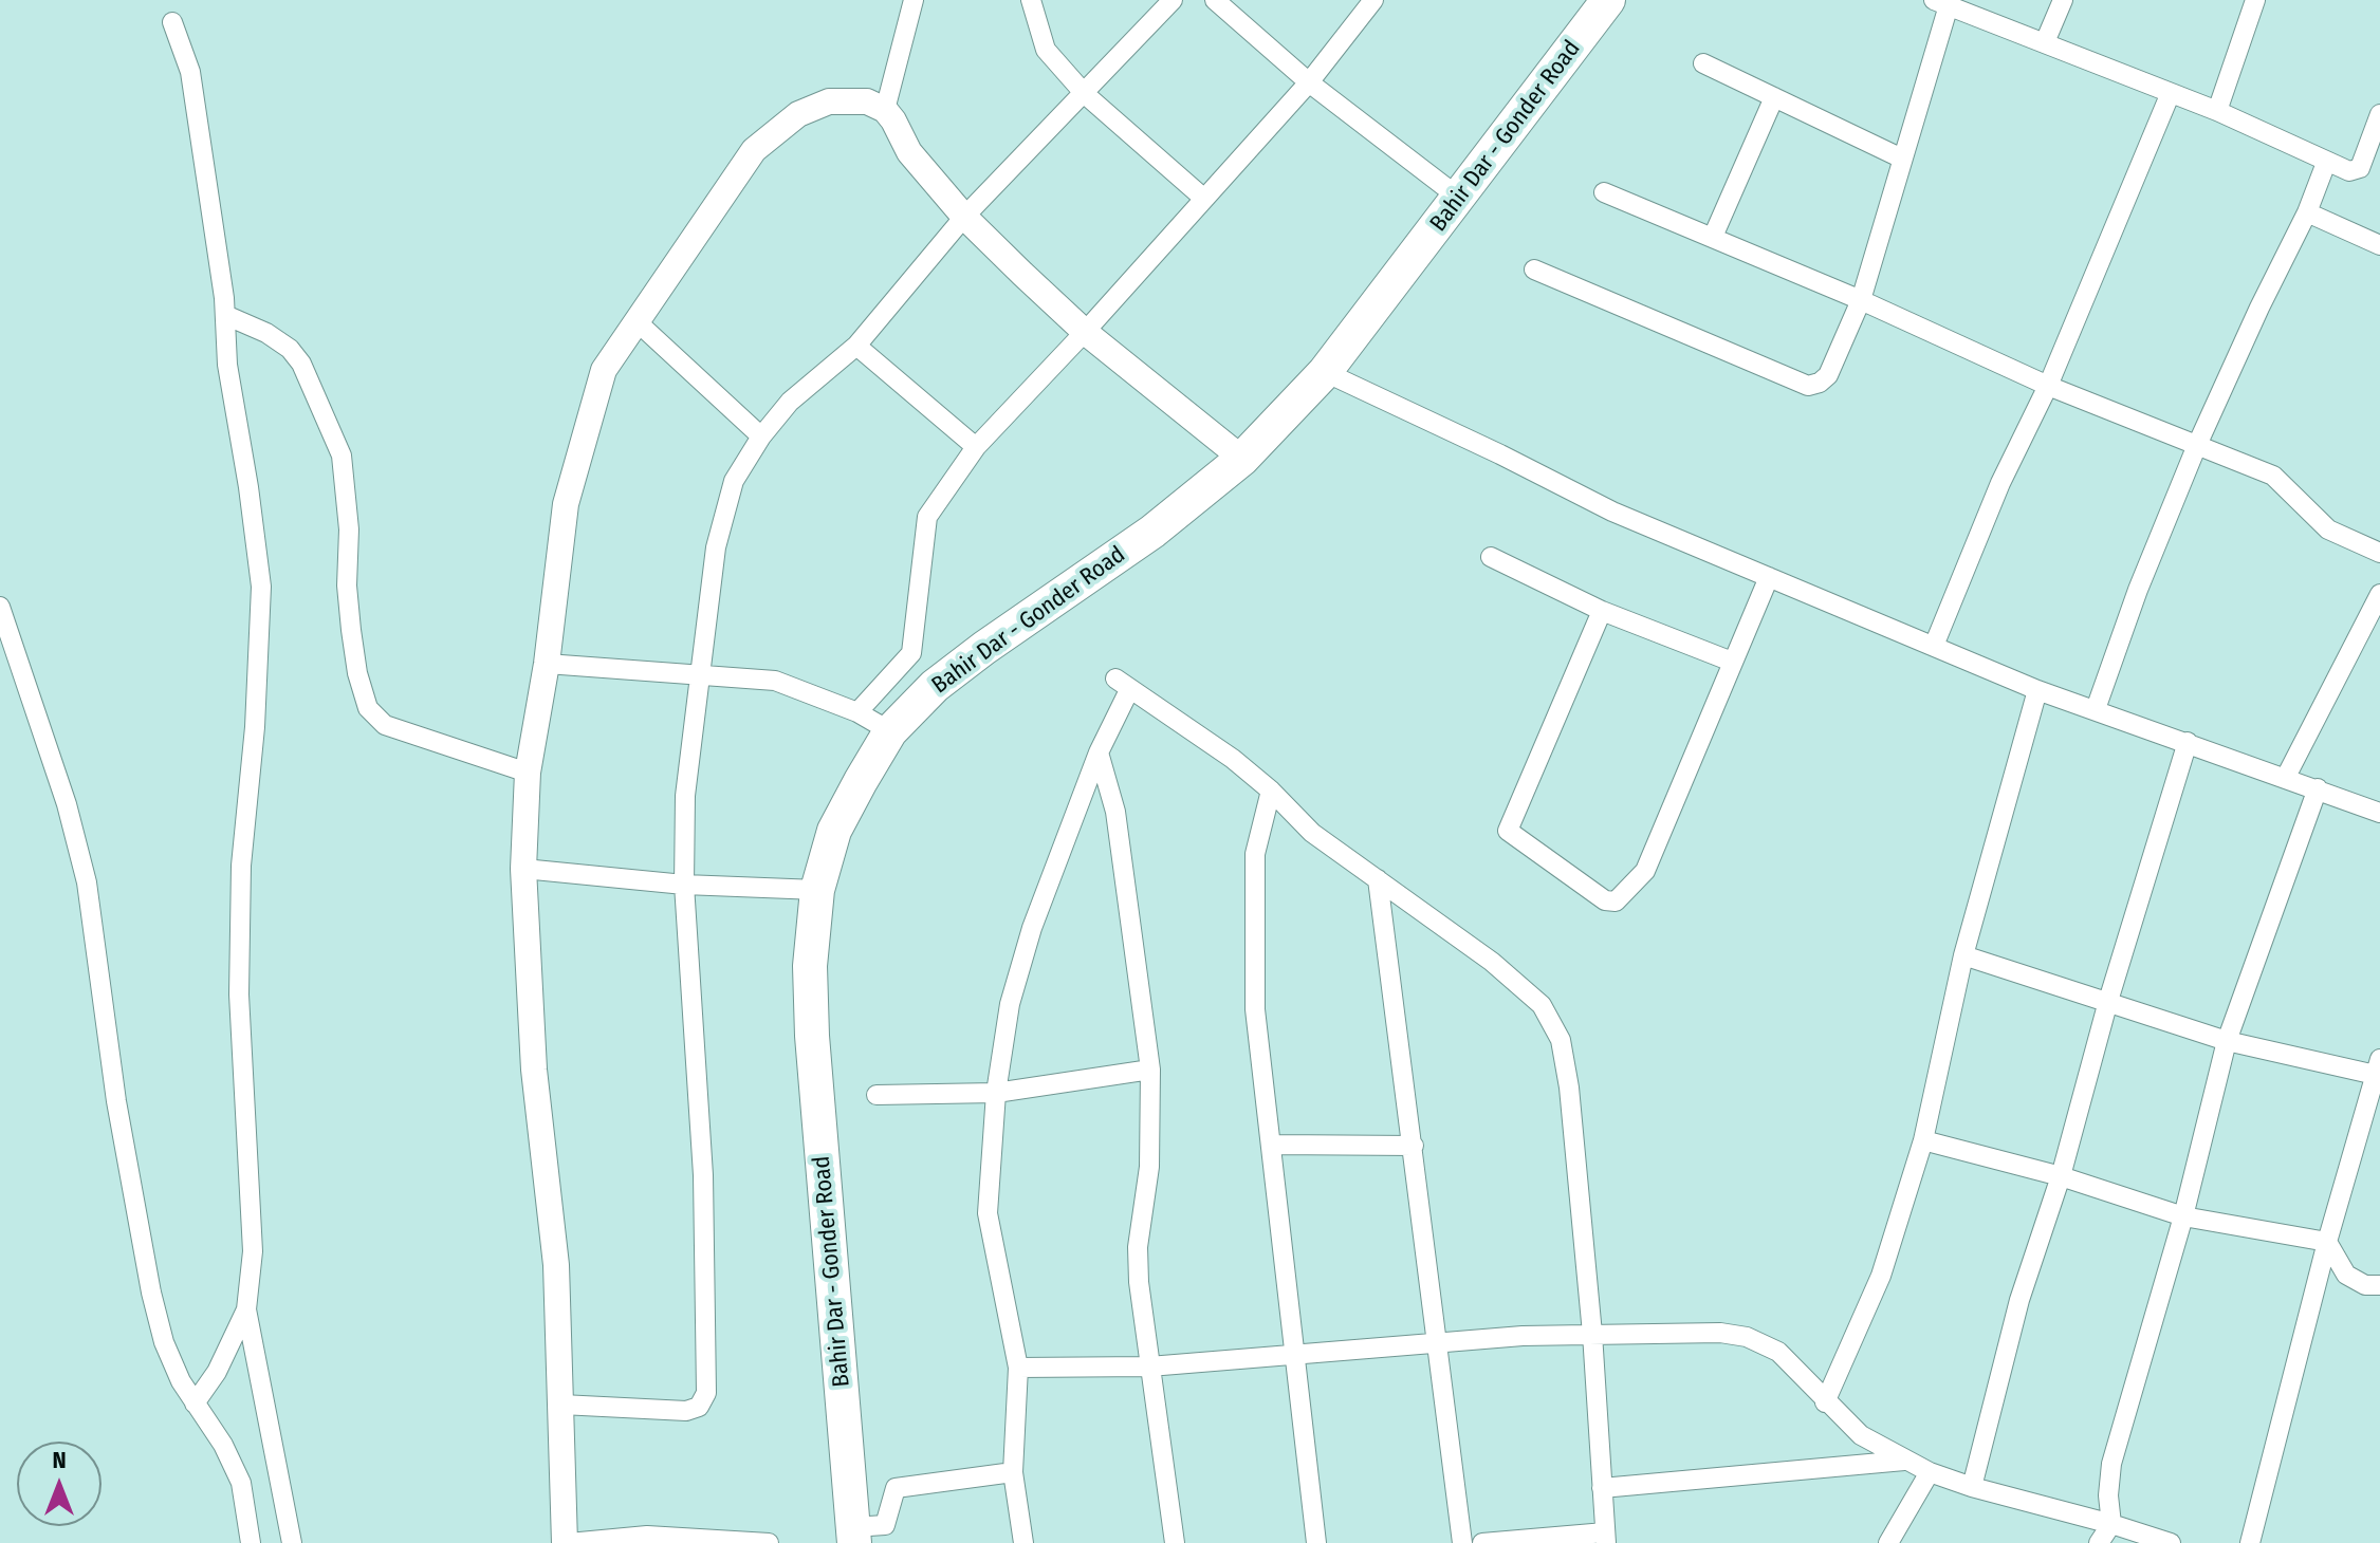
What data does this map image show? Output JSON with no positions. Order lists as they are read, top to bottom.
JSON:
{
  "streets": {
    "highway": ["Bahir Dar - Gonder Road"]
  },
  "north": "top"
}
